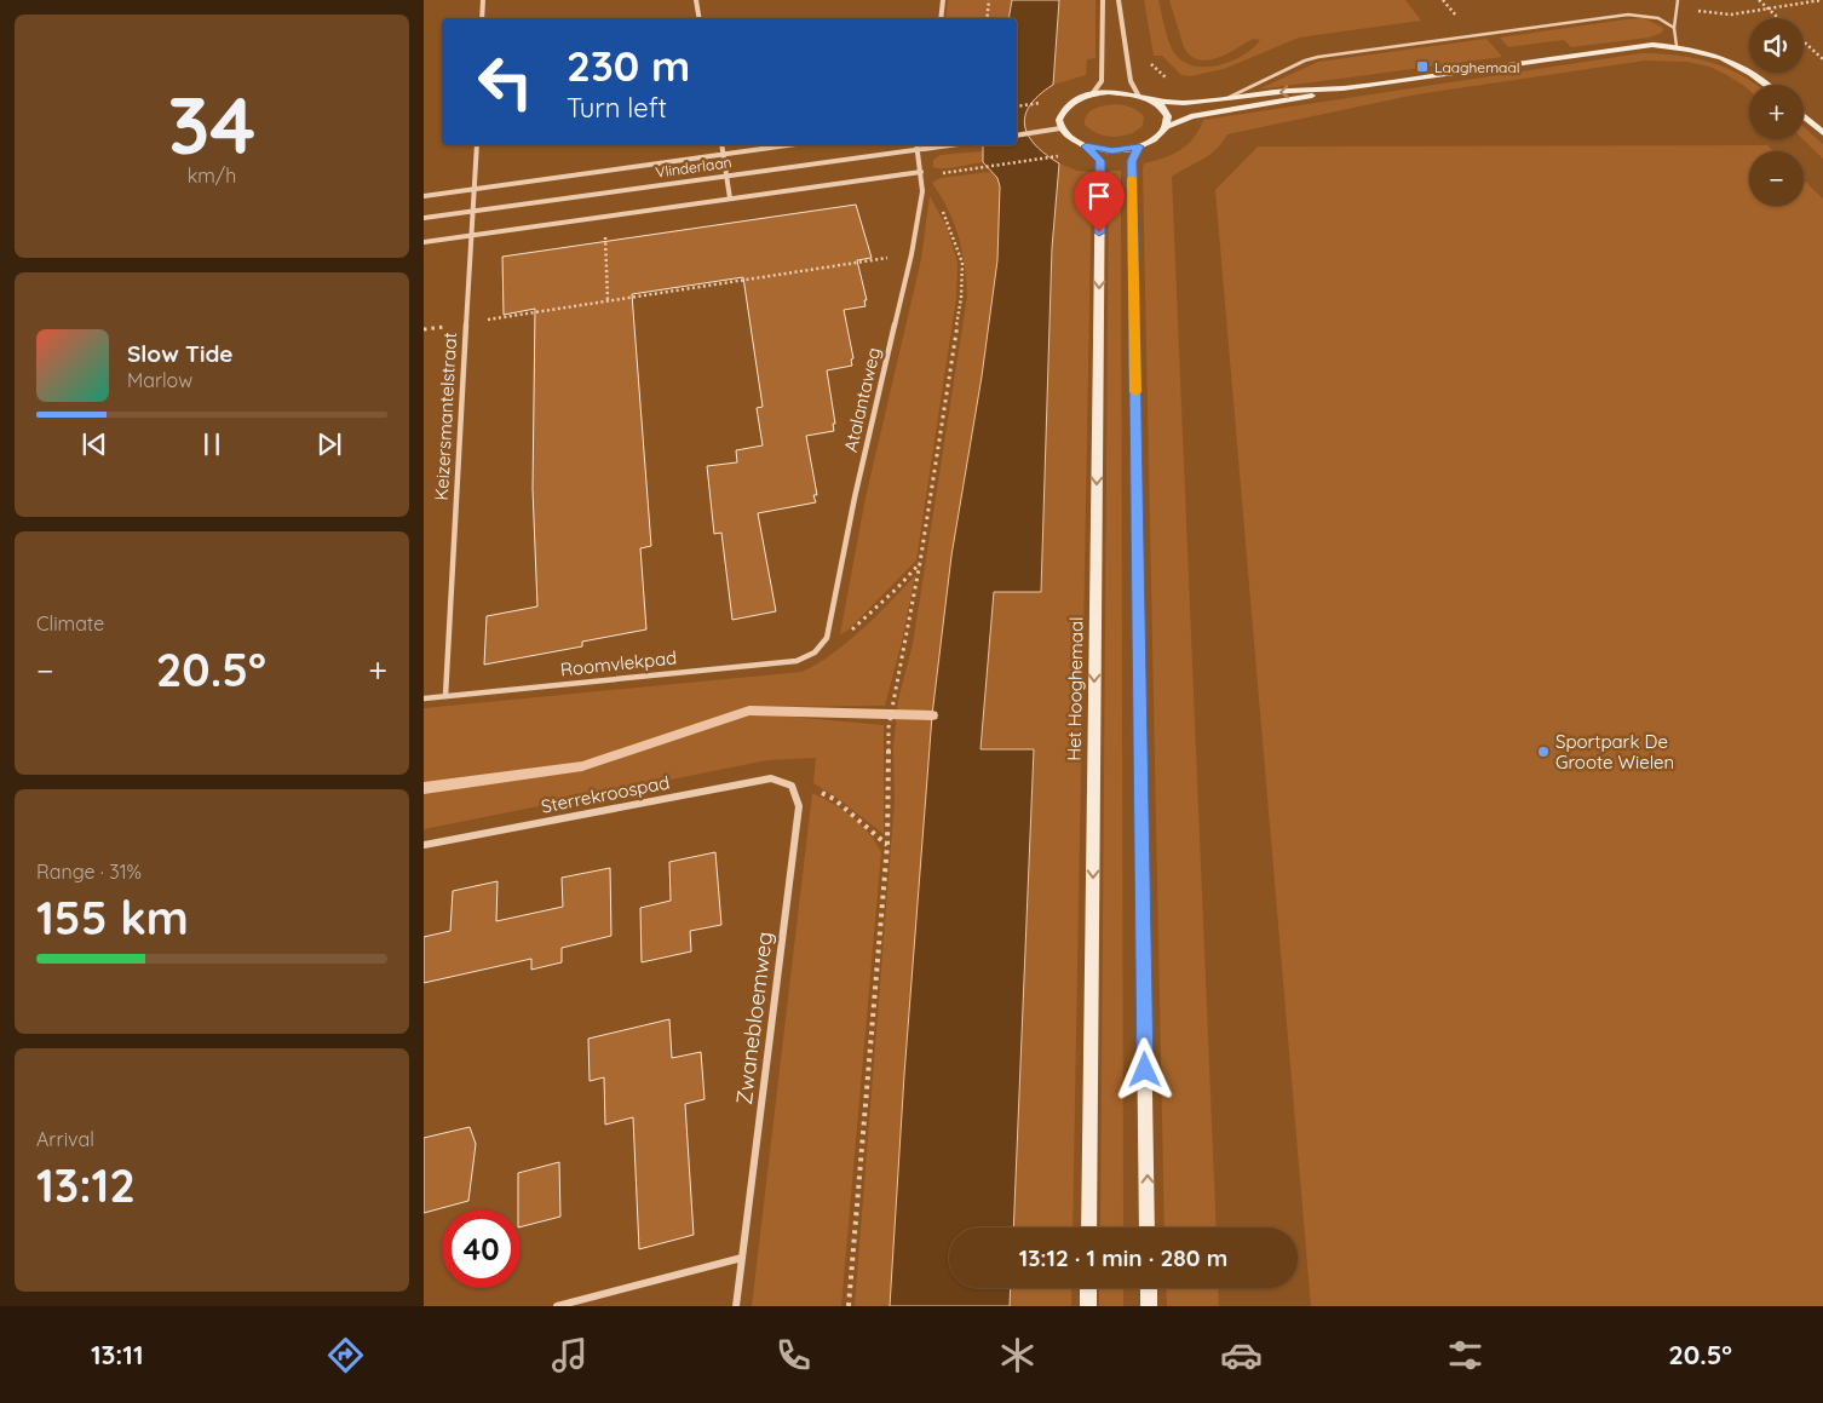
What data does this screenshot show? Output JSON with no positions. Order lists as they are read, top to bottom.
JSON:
{
  "streets": {
    "street": [
      "Vlinderlaan",
      "Atalantaweg",
      "Keizersmantelstraat",
      "Roomvlekpad",
      "Het Hooghemaal",
      "Sterrekroospad",
      "Zwanebloemweg"
    ]
  },
  "crossings": [
    ["Vlinderlaan", "Atalantaweg"],
    ["Vlinderlaan", "Keizersmantelstraat"],
    ["Atalantaweg", "Roomvlekpad"],
    ["Keizersmantelstraat", "Roomvlekpad"],
    ["Sterrekroospad", "Zwanebloemweg"]
  ],
  "places": {
    "transit": ["Laaghemaal"],
    "other": ["Sportpark De Groote Wielen"]
  },
  "page": {
    "tile": [
      ["34", "km/h"],
      "Climate",
      ["Range · 31%", "155 km"],
      ["Arrival", "13:12"]
    ],
    "map_buttons": ["+", "−"],
    "turn": ["230 m", "Turn left"],
    "song": ["Slow Tide", "Marlow"],
    "heat": ["−", "20.5°", "+"],
    "limit": "40",
    "trip": "13:12 · 1 min · 280 m",
    "tabs": ["13:11", "20.5°"]
  }
}
